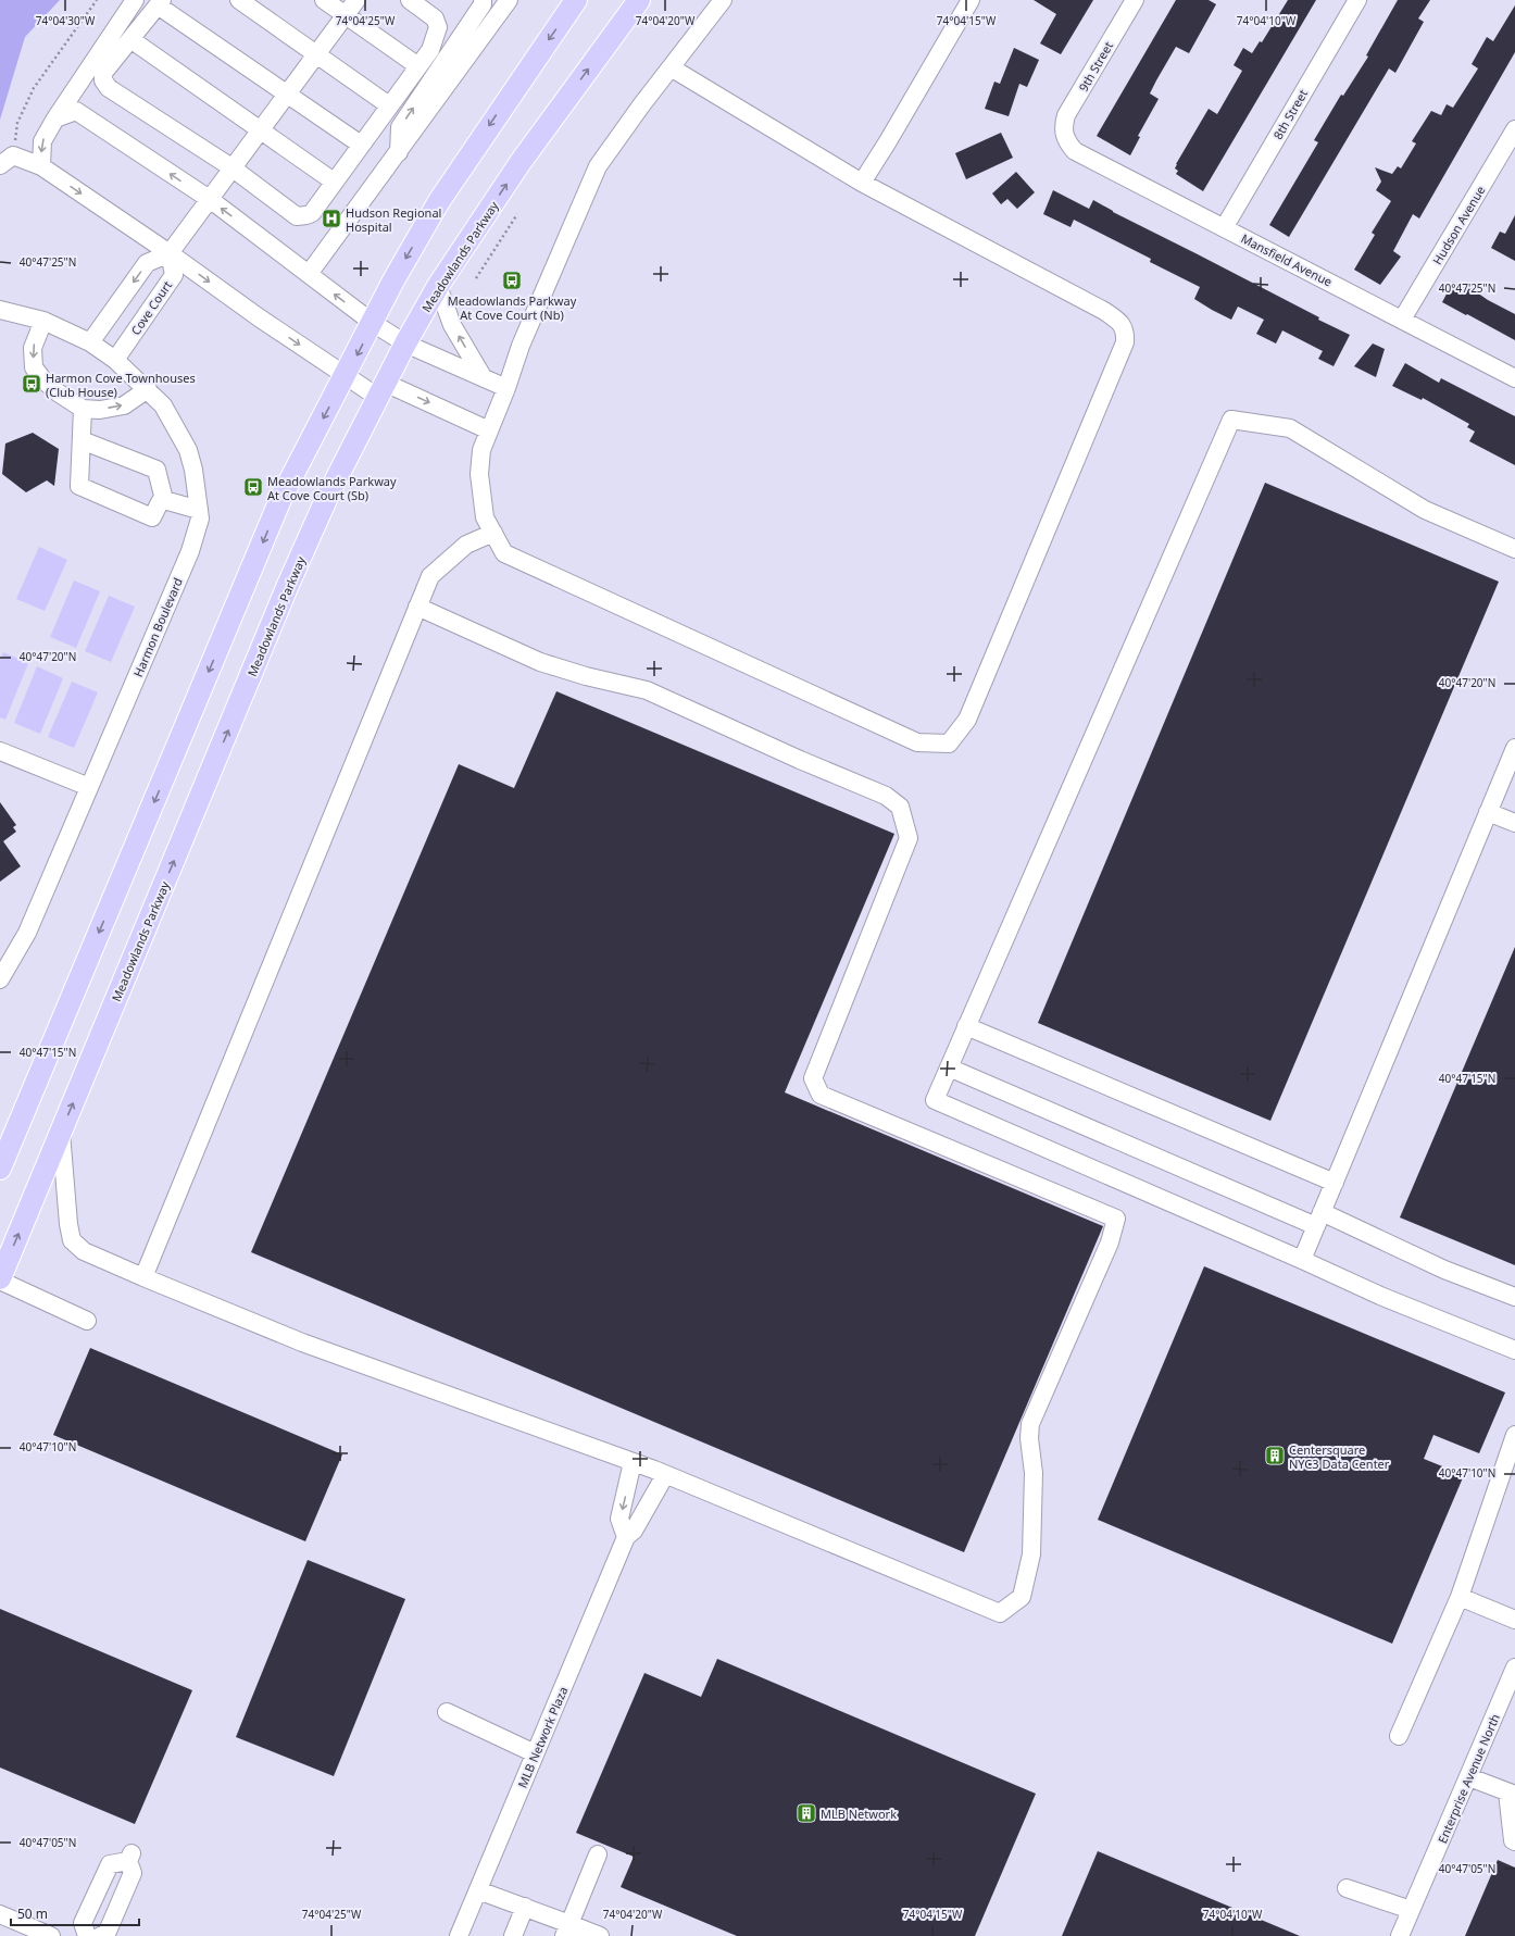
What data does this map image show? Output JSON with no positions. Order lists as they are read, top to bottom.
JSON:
{
  "streets": {
    "main road": ["Meadowlands Parkway"],
    "street": [
      "9th Street",
      "8th Street",
      "Hudson Avenue",
      "Mansfield Avenue",
      "Cove Court",
      "Harmon Boulevard",
      "MLB Network Plaza",
      "Enterprise Avenue North"
    ]
  },
  "crossings": [
    ["9th Street", "Mansfield Avenue"],
    ["8th Street", "Mansfield Avenue"],
    ["Hudson Avenue", "Mansfield Avenue"],
    ["Cove Court", "Harmon Boulevard"]
  ],
  "places": {
    "hospital": ["Hudson Regional Hospital"],
    "bus stop": ["Meadowlands Parkway At Cove Court (Nb)", "Harmon Cove Townhouses (Club House)", "Meadowlands Parkway At Cove Court (Sb)"],
    "building": ["Centersquare NYC3 Data Center", "MLB Network"]
  },
  "scale_bar": "50 m",
  "coordinates": [
    "74°04'30\"W",
    "74°04'25\"W",
    "74°04'20\"W",
    "74°04'15\"W",
    "74°04'10\"W",
    "40°47'25\"N",
    "40°47'20\"N",
    "40°47'15\"N",
    "40°47'10\"N",
    "40°47'05\"N"
  ]
}
